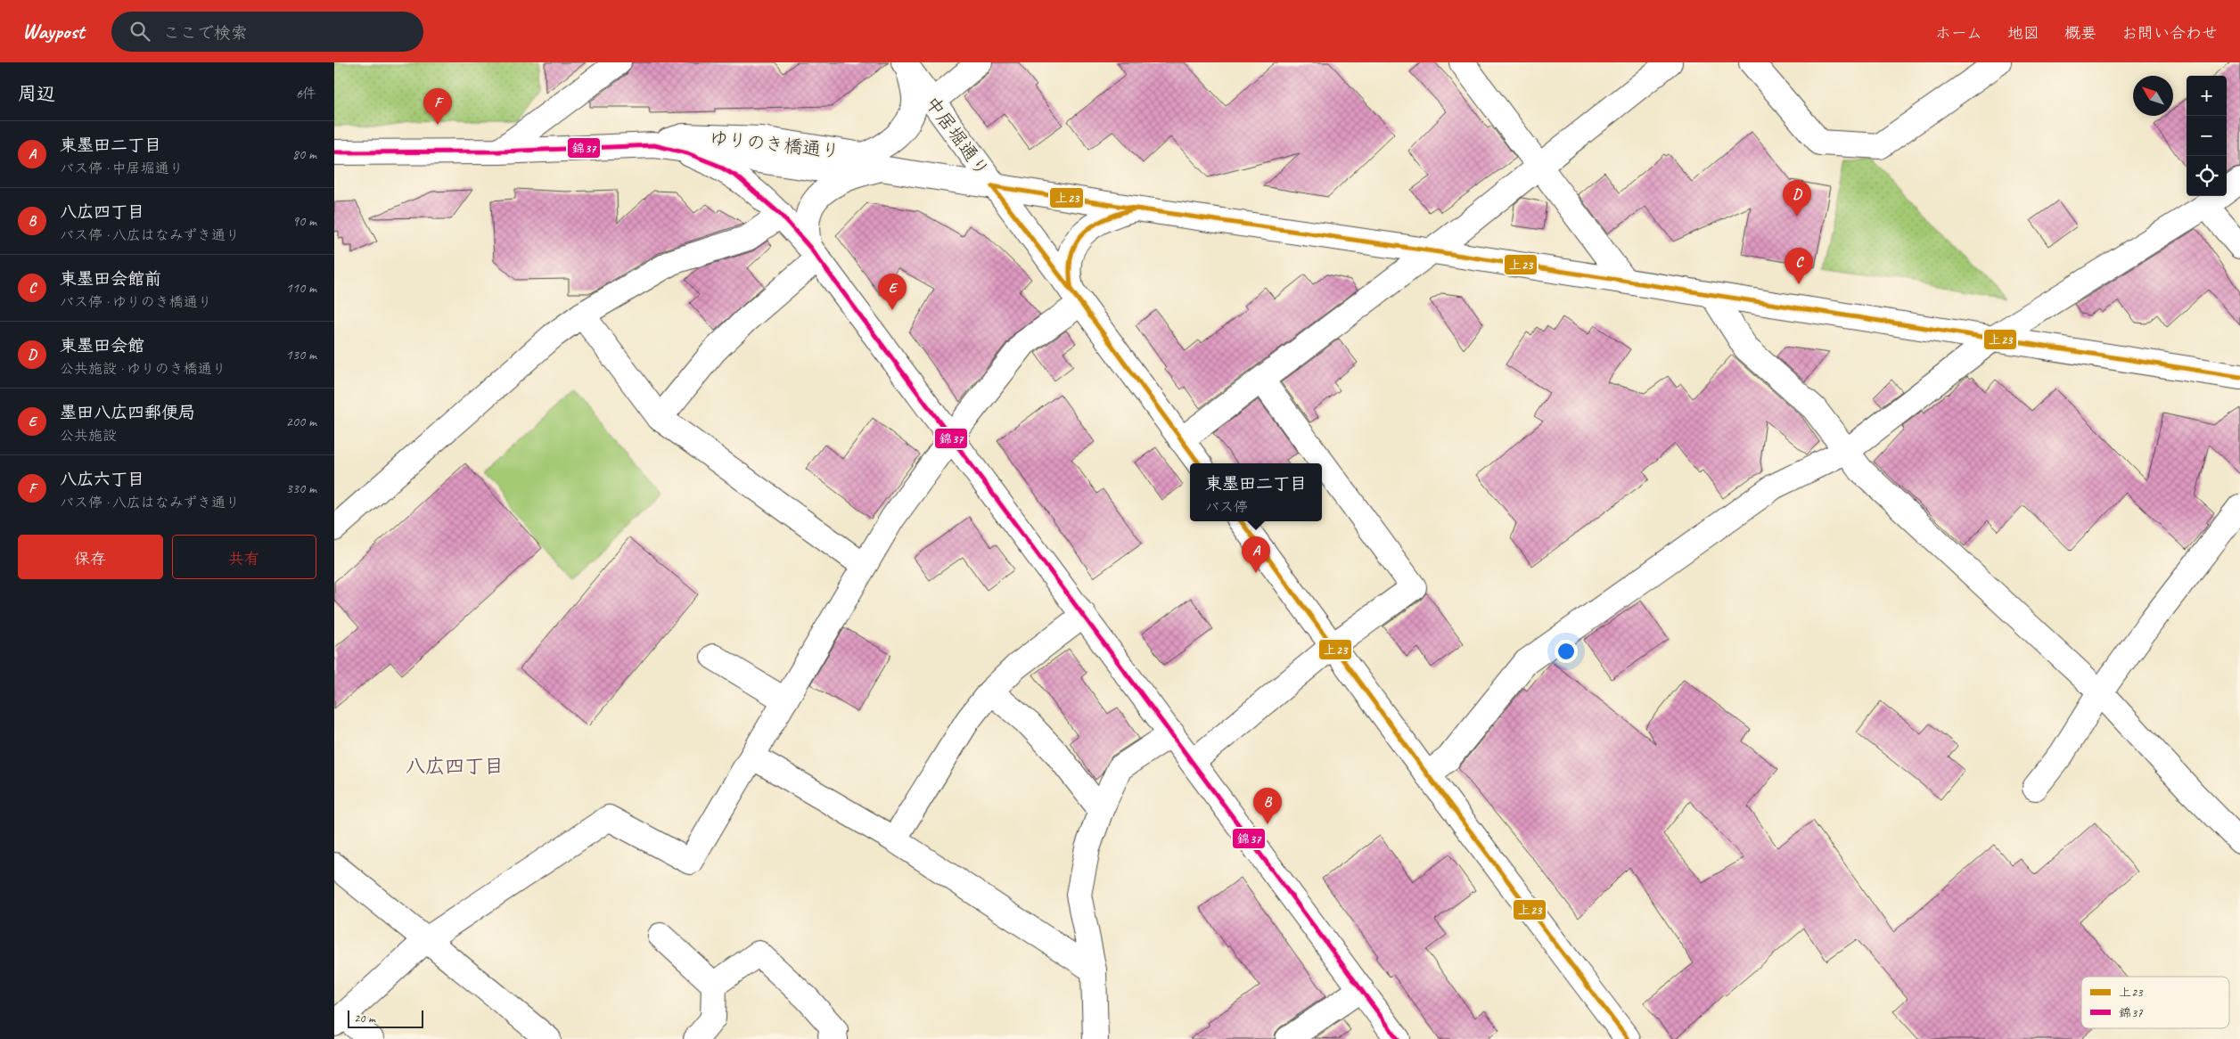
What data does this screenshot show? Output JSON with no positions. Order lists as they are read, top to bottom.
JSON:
{
  "streets": {
    "street": ["中居堀通り", "ゆりのき橋通り"]
  },
  "crossings": [
    ["中居堀通り", "ゆりのき橋通り"]
  ],
  "districts": ["八広四丁目"],
  "lines": ["transit line 錦37", "transit line 上23"],
  "legend": ["上23", "錦37"],
  "scale_bar": "20 m",
  "north": "top left",
  "page": {
    "header": "Waypost",
    "search": "ここで検索",
    "nav": [
      "ホーム",
      "地図",
      "概要",
      "お問い合わせ"
    ],
    "heading": ["周辺", "6件"],
    "map_buttons": ["+", "−"],
    "pins": [
      "F",
      "D",
      "C",
      "E",
      "A",
      "B"
    ],
    "list": [
      {
        "mark": "A",
        "name": "東墨田二丁目",
        "note": "バス停 · 中居堀通り",
        "value": "80 m"
      },
      {
        "mark": "B",
        "name": "八広四丁目",
        "note": "バス停 · 八広はなみずき通り",
        "value": "90 m"
      },
      {
        "mark": "C",
        "name": "東墨田会館前",
        "note": "バス停 · ゆりのき橋通り",
        "value": "110 m"
      },
      {
        "mark": "D",
        "name": "東墨田会館",
        "note": "公共施設 · ゆりのき橋通り",
        "value": "130 m"
      },
      {
        "mark": "E",
        "name": "墨田八広四郵便局",
        "note": "公共施設",
        "value": "200 m"
      },
      {
        "mark": "F",
        "name": "八広六丁目",
        "note": "バス停 · 八広はなみずき通り",
        "value": "330 m"
      }
    ],
    "popup": ["東墨田二丁目", "バス停"],
    "buttons": ["保存", "共有"],
    "scale": "20 m"
  }
}
